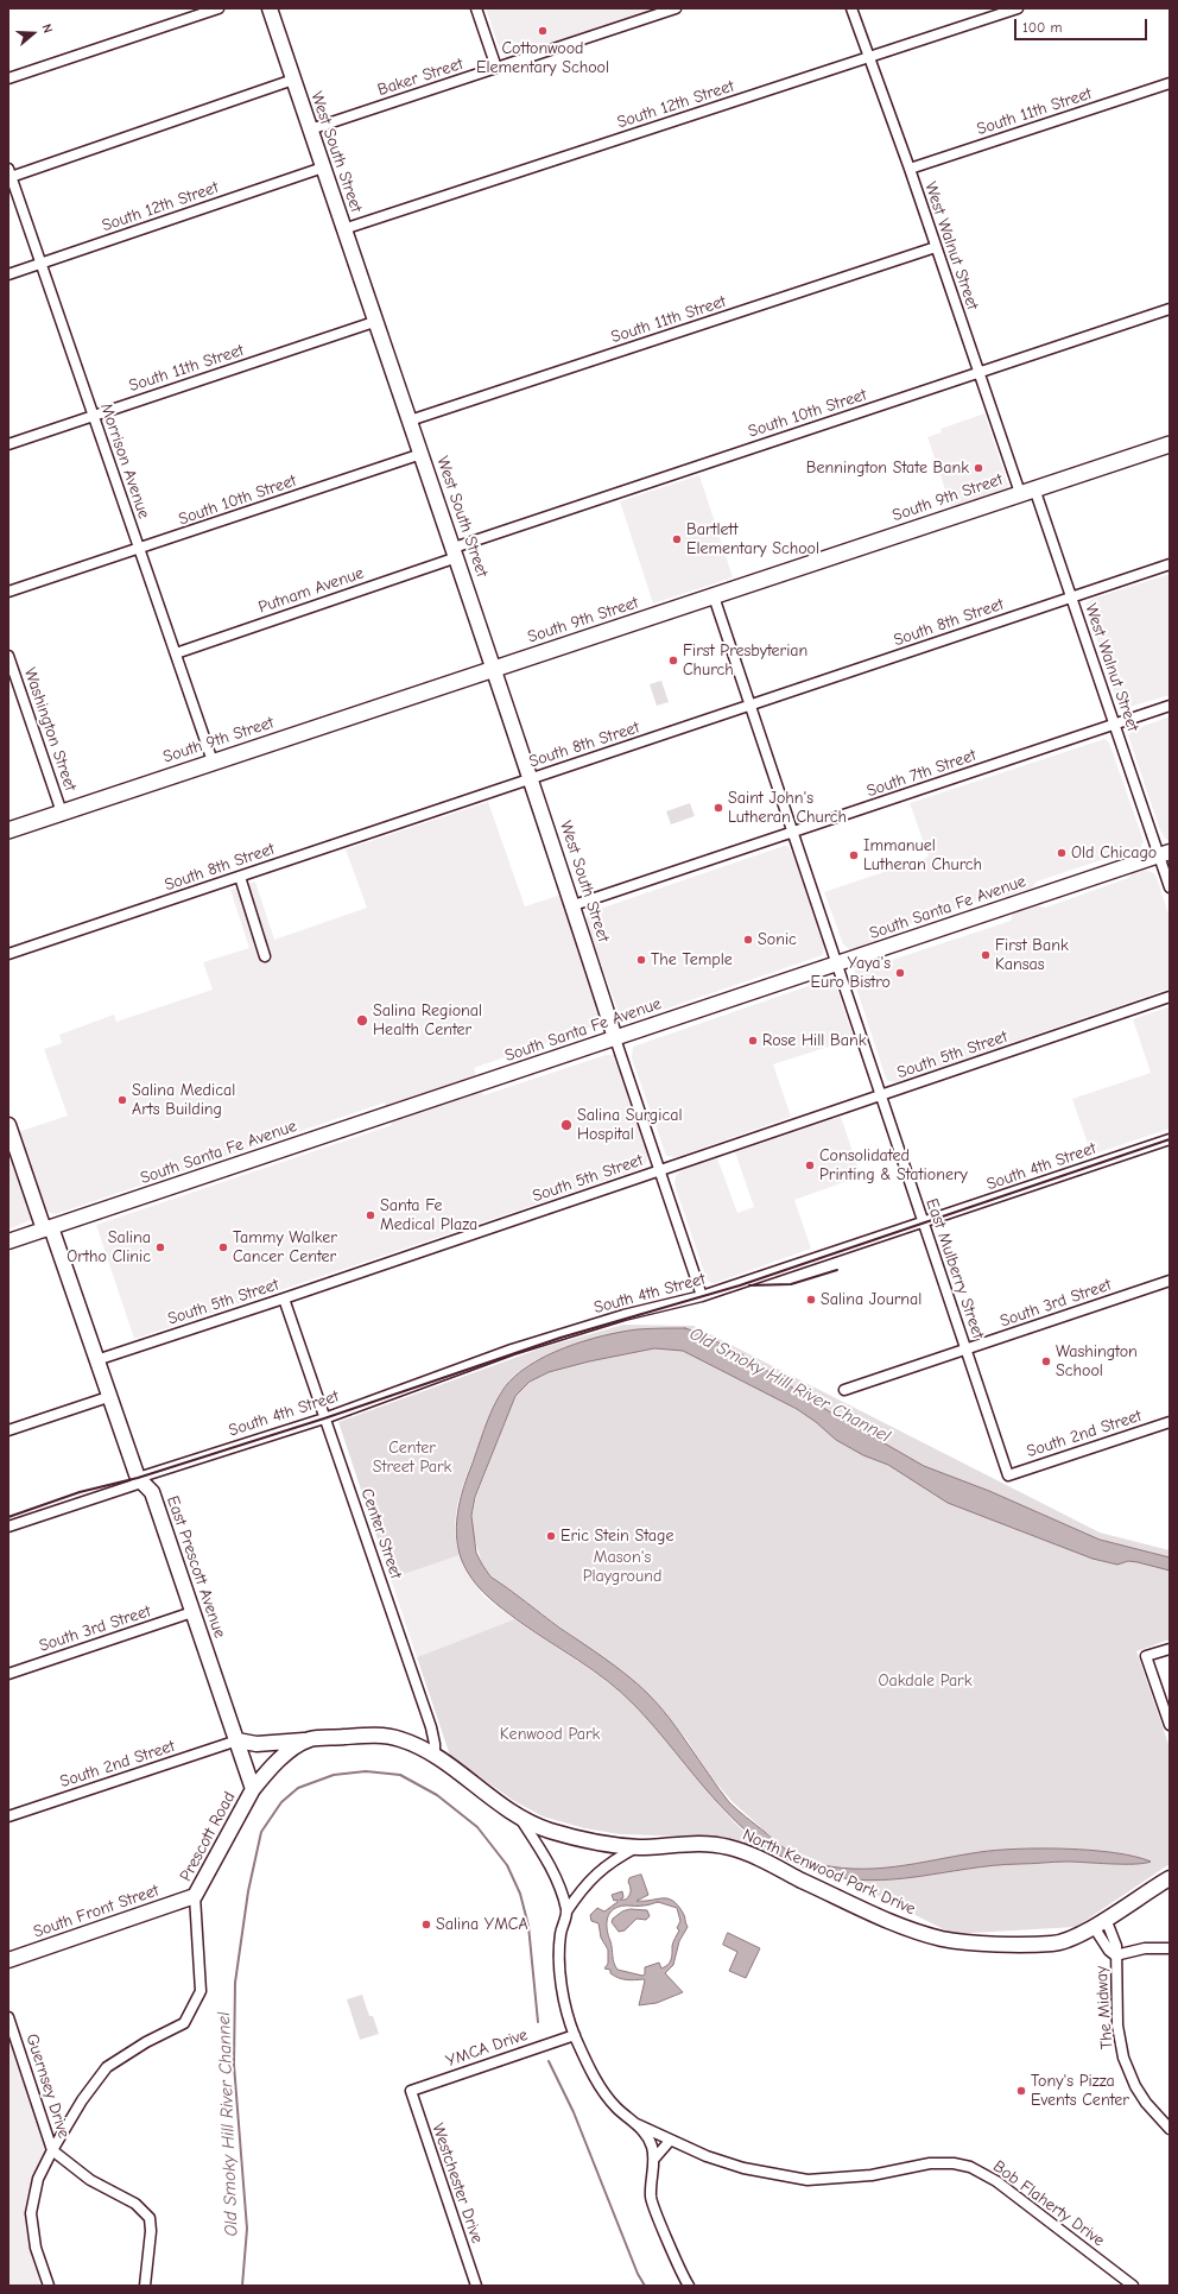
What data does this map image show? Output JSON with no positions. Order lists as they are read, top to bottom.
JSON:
{
  "streets": {
    "main road": ["South 9th Street"],
    "street": [
      "Baker Street",
      "South 12th Street",
      "South 11th Street",
      "West South Street",
      "West Walnut Street",
      "South 10th Street",
      "Morrison Avenue",
      "Putnam Avenue",
      "South 8th Street",
      "Washington Street",
      "South 7th Street",
      "South Santa Fe Avenue",
      "South 5th Street",
      "South 4th Street",
      "East Mulberry Street",
      "South 3rd Street",
      "South 2nd Street",
      "Center Street",
      "East Prescott Avenue",
      "Prescott Road",
      "North Kenwood Park Drive",
      "South Front Street",
      "The Midway",
      "YMCA Drive",
      "Guernsey Drive",
      "Westchester Drive",
      "Bob Flaherty Drive"
    ]
  },
  "crossings": [
    ["Baker Street", "West South Street"],
    ["South 12th Street", "West South Street"],
    ["South 12th Street", "West Walnut Street"],
    ["South 12th Street", "Morrison Avenue"],
    ["South 11th Street", "West South Street"],
    ["South 11th Street", "West Walnut Street"],
    ["South 11th Street", "Morrison Avenue"],
    ["West South Street", "South 10th Street"],
    ["West South Street", "South 9th Street"],
    ["West South Street", "Putnam Avenue"],
    ["West South Street", "South 8th Street"],
    ["West South Street", "South 7th Street"],
    ["West South Street", "South Santa Fe Avenue"],
    ["West Walnut Street", "South 10th Street"],
    ["West Walnut Street", "South 9th Street"],
    ["West Walnut Street", "South 8th Street"],
    ["West Walnut Street", "South 7th Street"],
    ["West Walnut Street", "South Santa Fe Avenue"],
    ["South 10th Street", "Morrison Avenue"],
    ["South 10th Street", "Putnam Avenue"],
    ["Morrison Avenue", "South 9th Street"],
    ["Morrison Avenue", "Putnam Avenue"],
    ["South 9th Street", "Washington Street"],
    ["South 9th Street", "East Mulberry Street"],
    ["South 8th Street", "East Mulberry Street"],
    ["South 7th Street", "East Mulberry Street"],
    ["South Santa Fe Avenue", "East Mulberry Street"],
    ["South Santa Fe Avenue", "East Prescott Avenue"],
    ["South 5th Street", "East Mulberry Street"],
    ["South 5th Street", "Center Street"],
    ["South 5th Street", "East Prescott Avenue"],
    ["South 4th Street", "East Mulberry Street"],
    ["South 4th Street", "Center Street"],
    ["South 4th Street", "East Prescott Avenue"],
    ["East Mulberry Street", "South 3rd Street"],
    ["East Mulberry Street", "South 2nd Street"],
    ["South 3rd Street", "East Prescott Avenue"],
    ["South 2nd Street", "East Prescott Avenue"],
    ["South 2nd Street", "North Kenwood Park Drive"],
    ["Center Street", "North Kenwood Park Drive"],
    ["East Prescott Avenue", "Prescott Road"],
    ["East Prescott Avenue", "North Kenwood Park Drive"],
    ["Prescott Road", "North Kenwood Park Drive"],
    ["Prescott Road", "South Front Street"],
    ["Prescott Road", "Guernsey Drive"],
    ["North Kenwood Park Drive", "The Midway"],
    ["YMCA Drive", "Westchester Drive"]
  ],
  "water": ["Old Smoky Hill River Channel"],
  "parks": [
    "Center Street Park",
    "Mason's Playground",
    "Oakdale Park",
    "Kenwood Park"
  ],
  "places": [
    "Cottonwood Elementary School",
    "Bennington State Bank",
    "Bartlett Elementary School",
    "First Presbyterian Church",
    "Saint John's Lutheran Church",
    "Old Chicago",
    "Immanuel Lutheran Church",
    "Sonic",
    "First Bank Kansas",
    "The Temple",
    "Yaya's Euro Bistro",
    "Salina Regional Health Center",
    "Rose Hill Bank",
    "Salina Medical Arts Building",
    "Salina Surgical Hospital",
    "Consolidated Printing & Stationery",
    "Santa Fe Medical Plaza",
    "Salina Ortho Clinic",
    "Tammy Walker Cancer Center",
    "Salina Journal",
    "Washington School",
    "Eric Stein Stage",
    "Salina YMCA",
    "Tony's Pizza Events Center"
  ],
  "scale_bar": "100 m",
  "north": "right"
}
